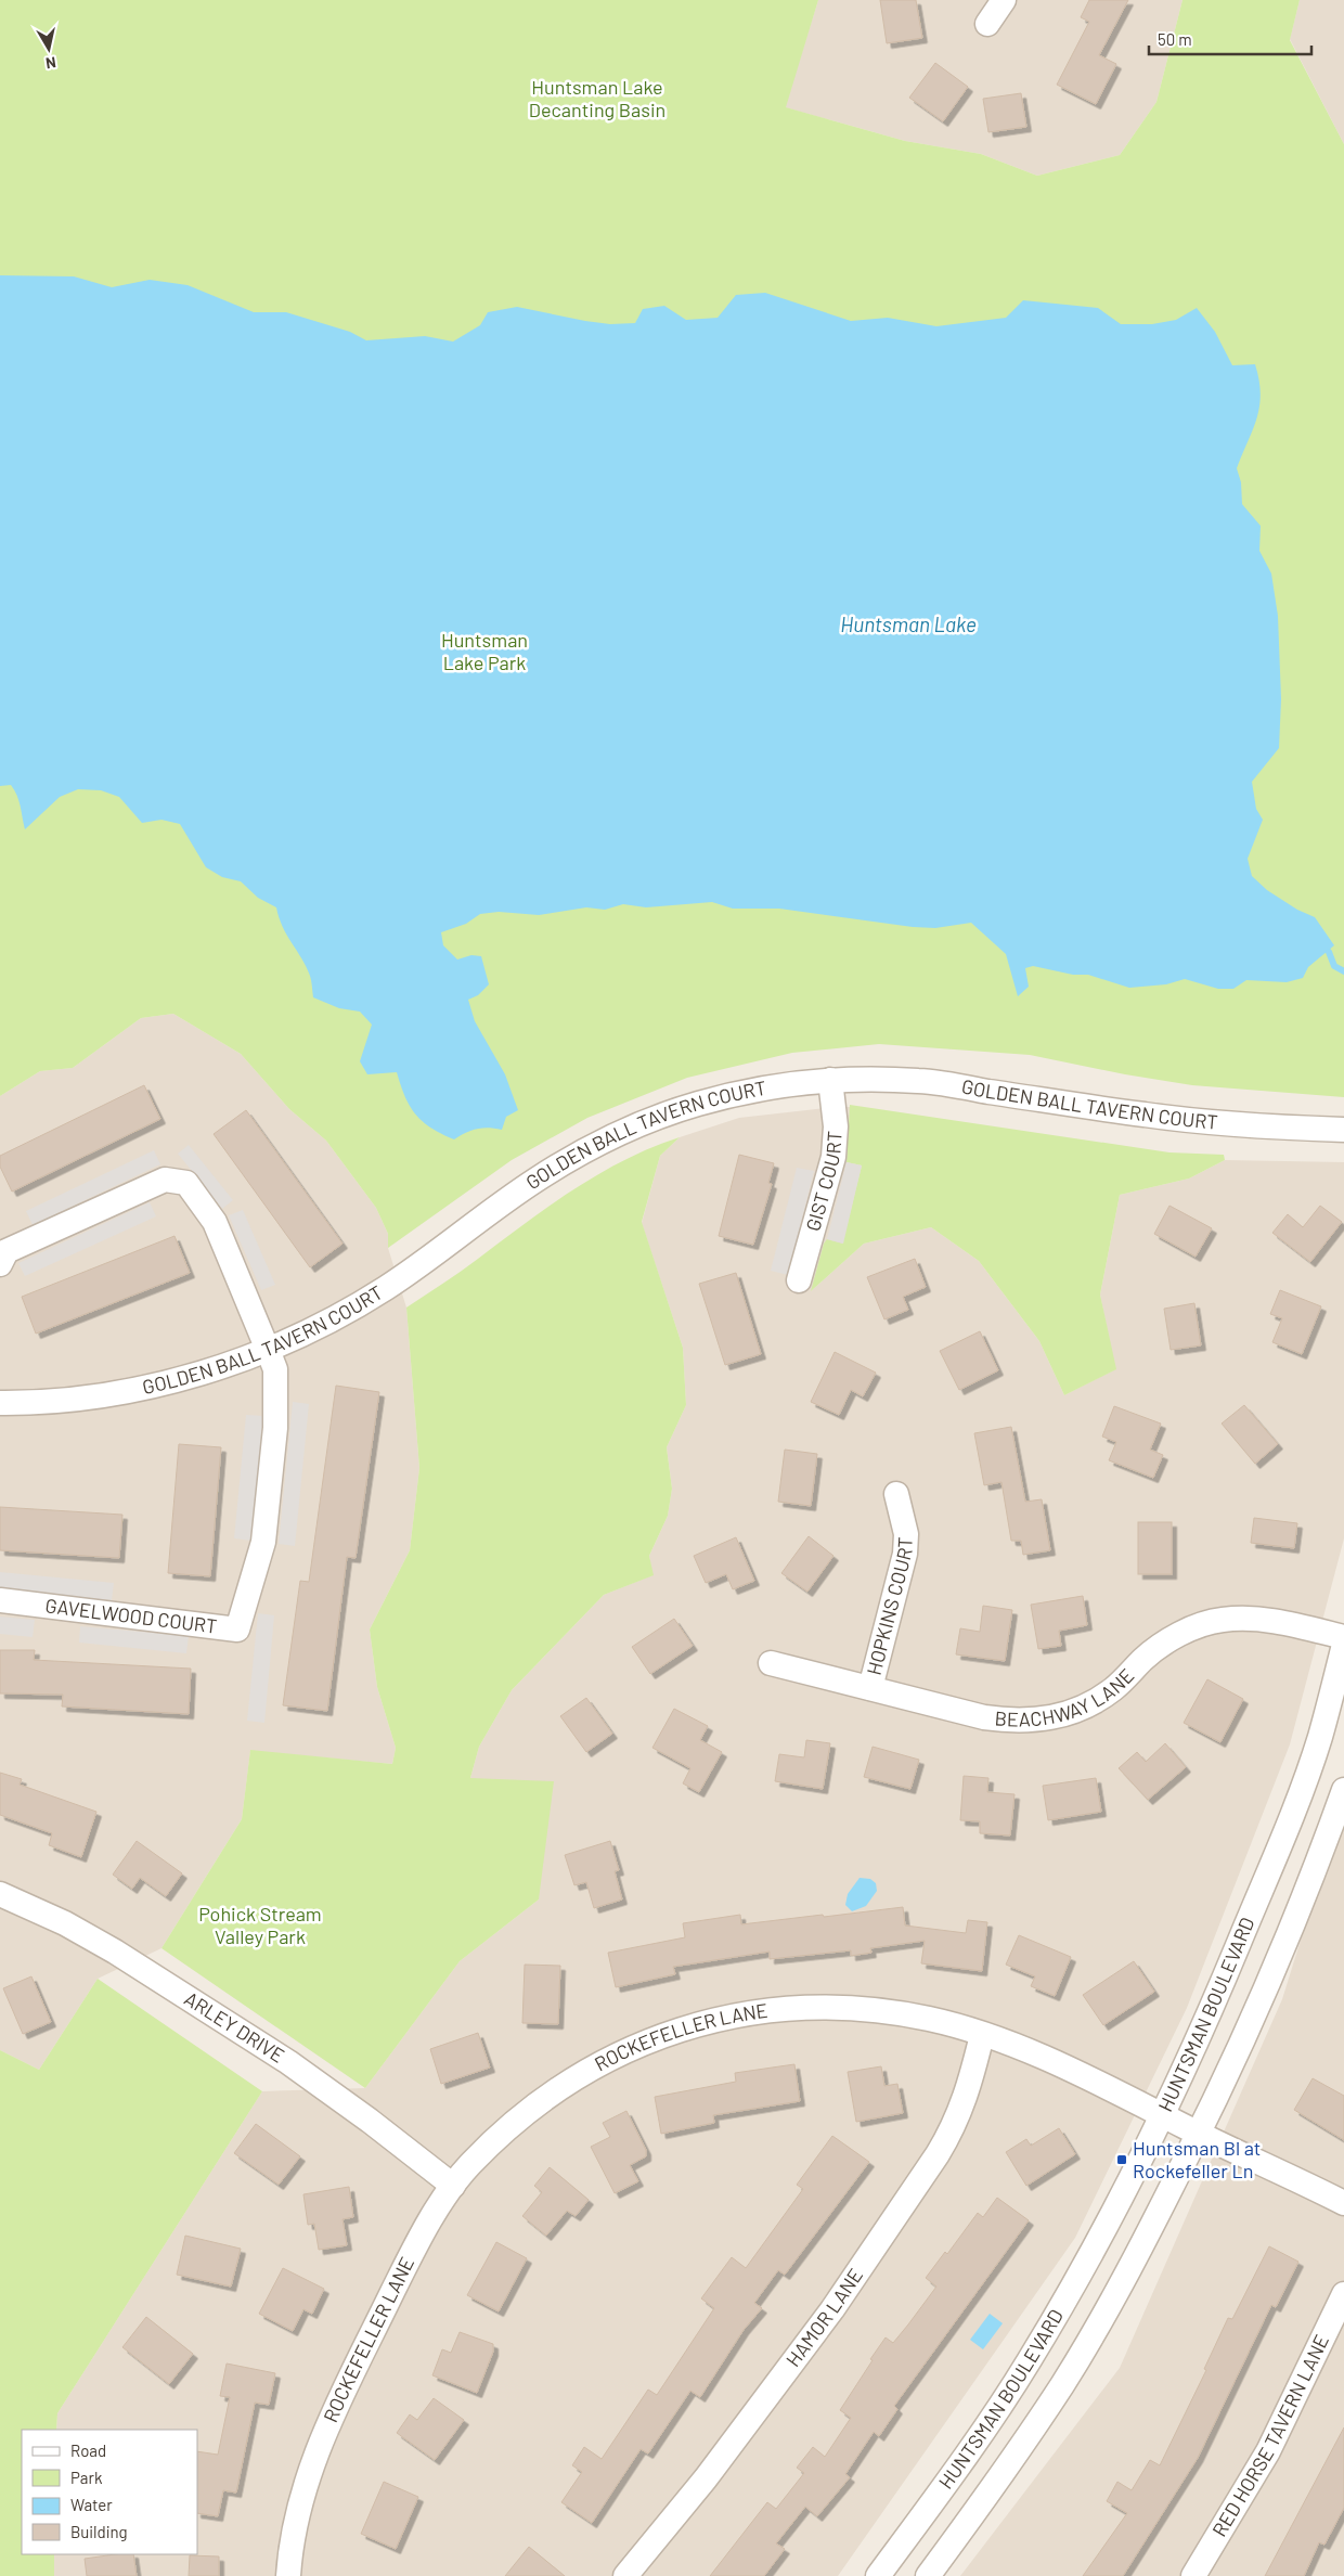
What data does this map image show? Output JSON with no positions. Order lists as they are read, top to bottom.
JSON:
{
  "streets": {
    "street": [
      "GOLDEN BALL TAVERN COURT",
      "GIST COURT",
      "HOPKINS COURT",
      "GAVELWOOD COURT",
      "BEACHWAY LANE",
      "HUNTSMAN BOULEVARD",
      "ARLEY DRIVE",
      "ROCKEFELLER LANE",
      "HAMOR LANE",
      "RED HORSE TAVERN LANE"
    ]
  },
  "crossings": [
    ["GOLDEN BALL TAVERN COURT", "GIST COURT"],
    ["GOLDEN BALL TAVERN COURT", "GAVELWOOD COURT"],
    ["HOPKINS COURT", "BEACHWAY LANE"],
    ["HUNTSMAN BOULEVARD", "ROCKEFELLER LANE"],
    ["ARLEY DRIVE", "ROCKEFELLER LANE"],
    ["ROCKEFELLER LANE", "HAMOR LANE"]
  ],
  "water": ["Huntsman Lake"],
  "parks": ["Huntsman Lake Decanting Basin", "Huntsman Lake Park", "Pohick Stream Valley Park"],
  "places": {
    "transit": ["Huntsman Bl at Rockefeller Ln"]
  },
  "legend": [
    "Road",
    "Park",
    "Water",
    "Building"
  ],
  "scale_bar": "50 m",
  "north": "bottom"
}
